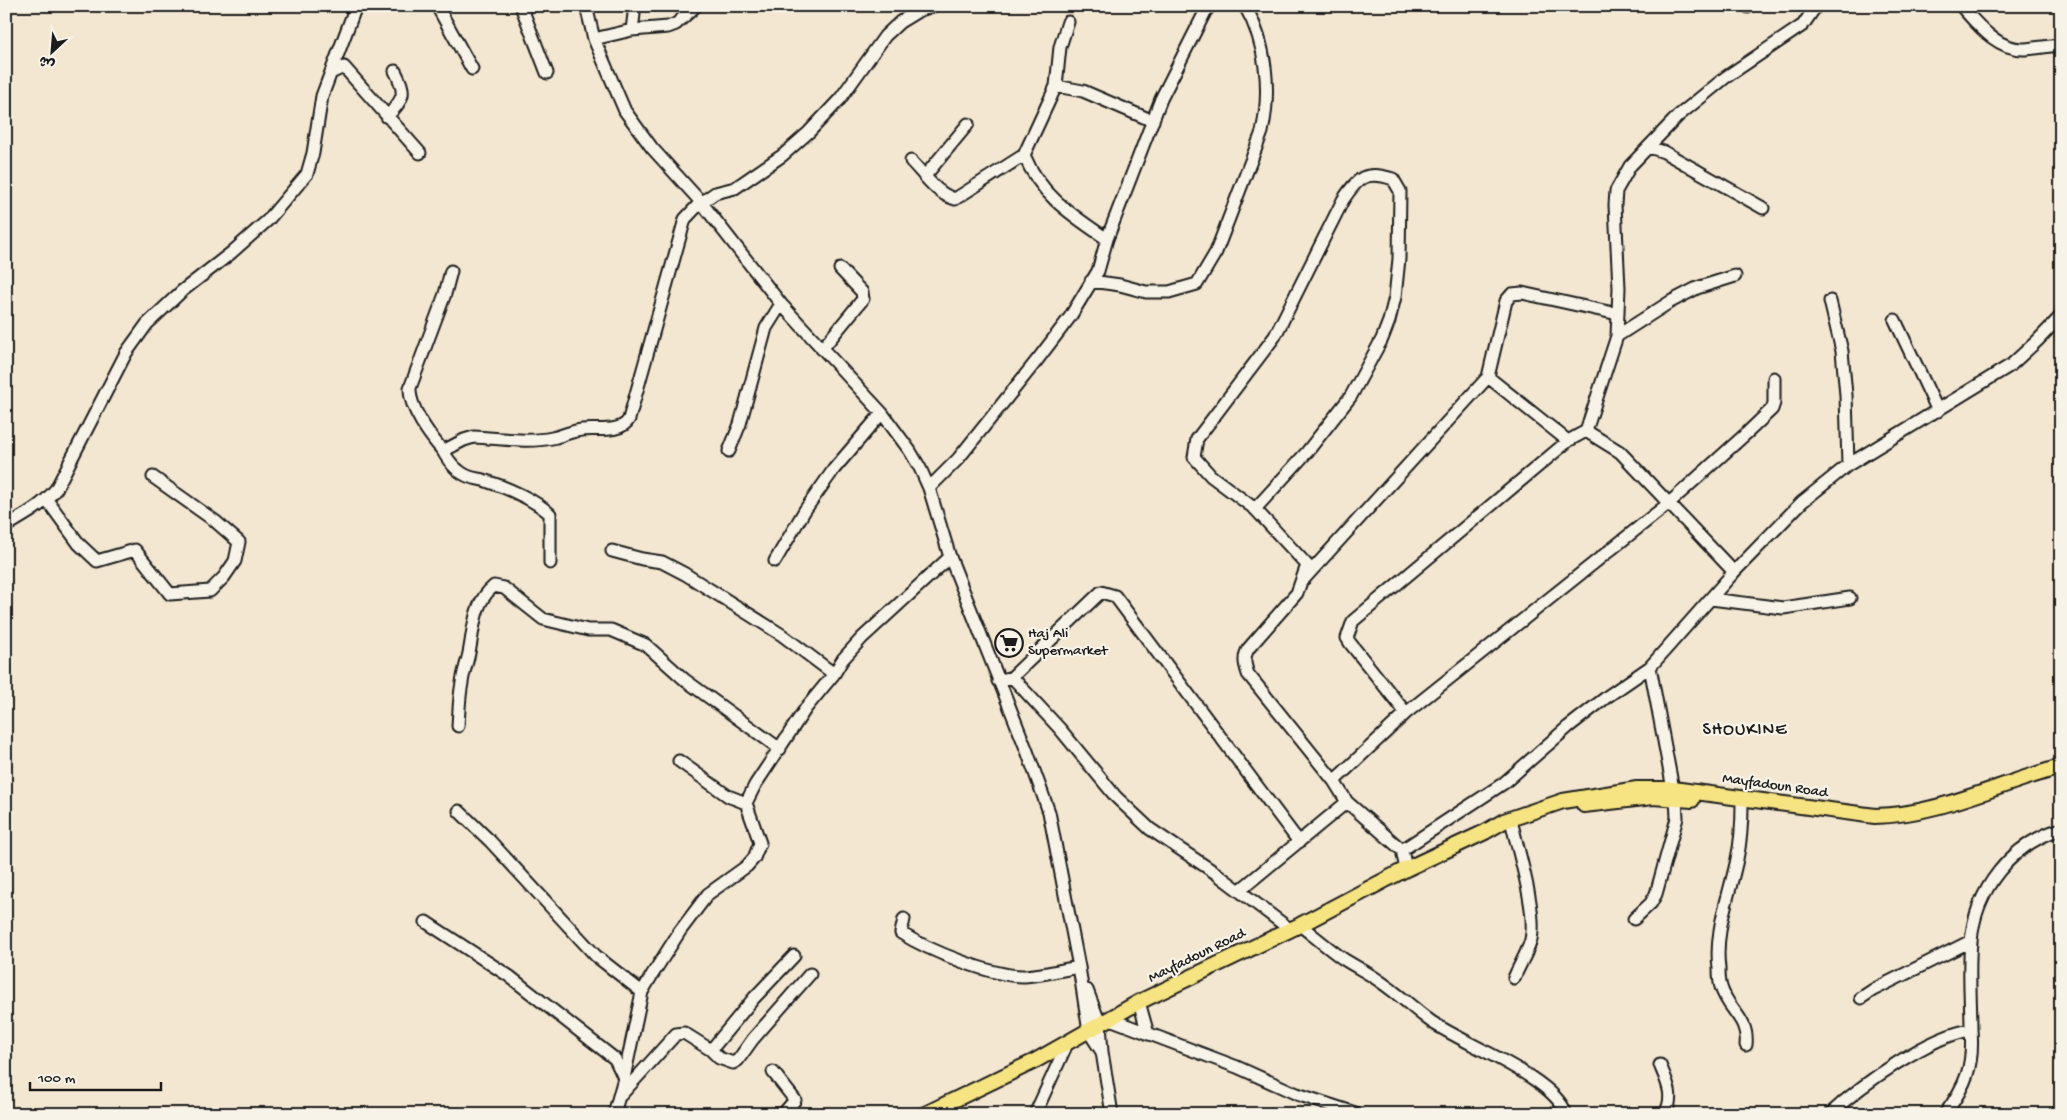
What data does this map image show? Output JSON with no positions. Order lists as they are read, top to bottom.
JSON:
{
  "streets": {
    "main road": ["Mayfadoun Road"]
  },
  "districts": ["SHOUKINE"],
  "places": {
    "supermarket": ["Haj Ali Supermarket"]
  },
  "scale_bar": "100 m",
  "north": "bottom left"
}
